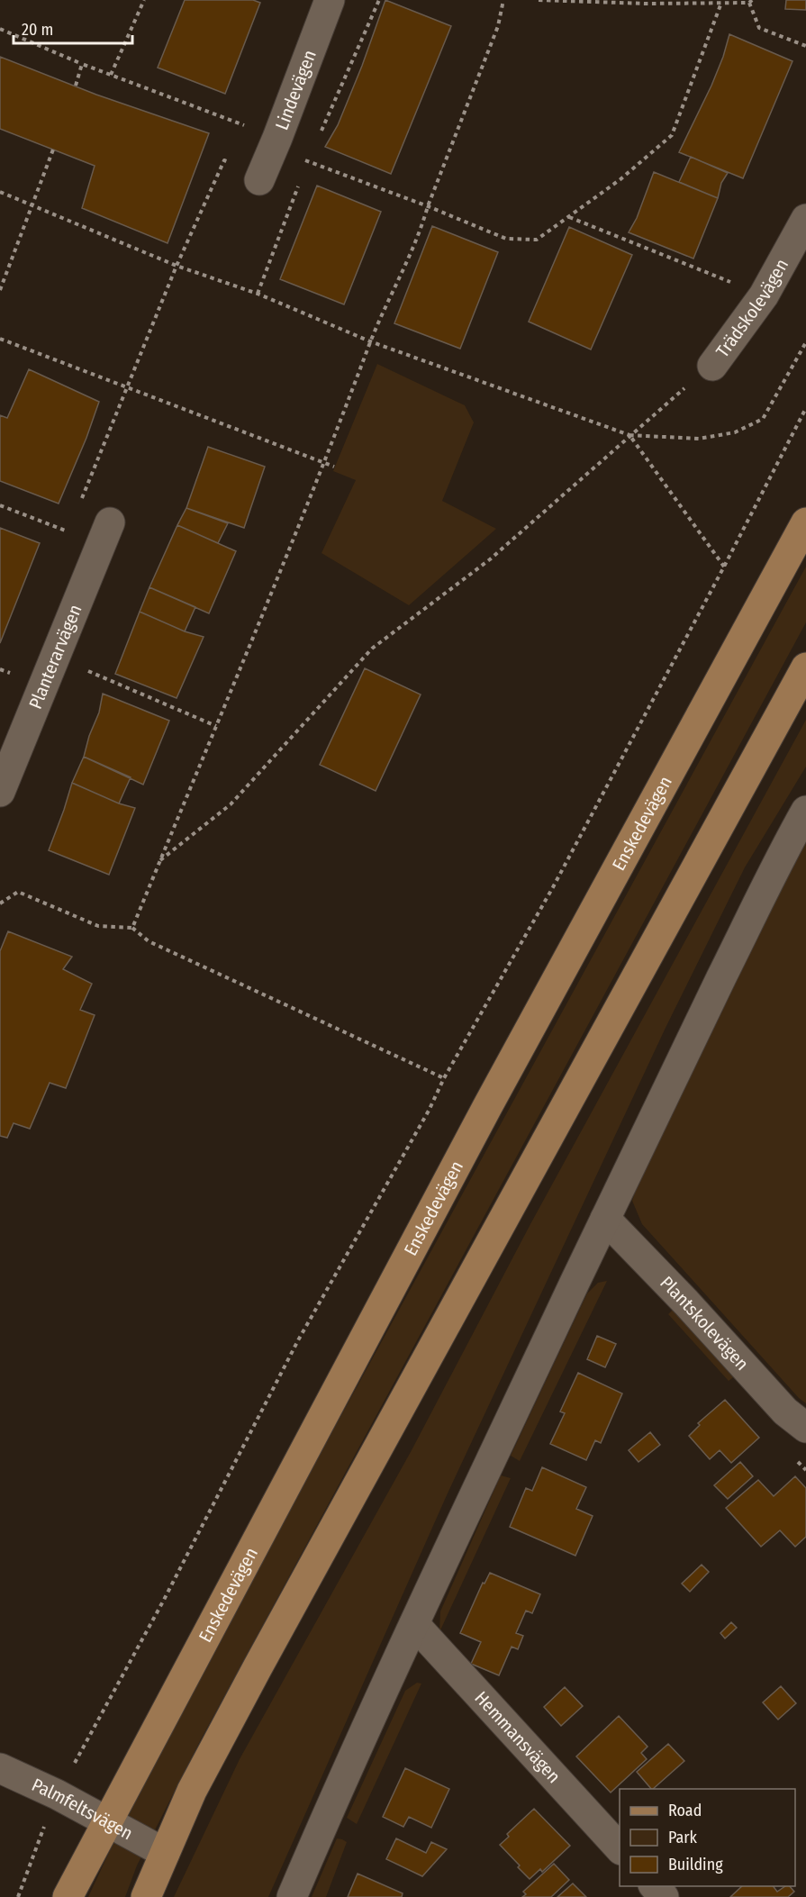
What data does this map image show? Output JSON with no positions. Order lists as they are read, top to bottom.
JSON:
{
  "streets": {
    "main road": ["Enskedevägen"],
    "street": [
      "Lindevägen",
      "Trädskolevägen",
      "Planterarvägen",
      "Plantskolevägen",
      "Hemmansvägen",
      "Palmfeltsvägen"
    ]
  },
  "crossings": [
    ["Enskedevägen", "Palmfeltsvägen"]
  ],
  "legend": ["Road", "Park", "Building"],
  "scale_bar": "20 m"
}
